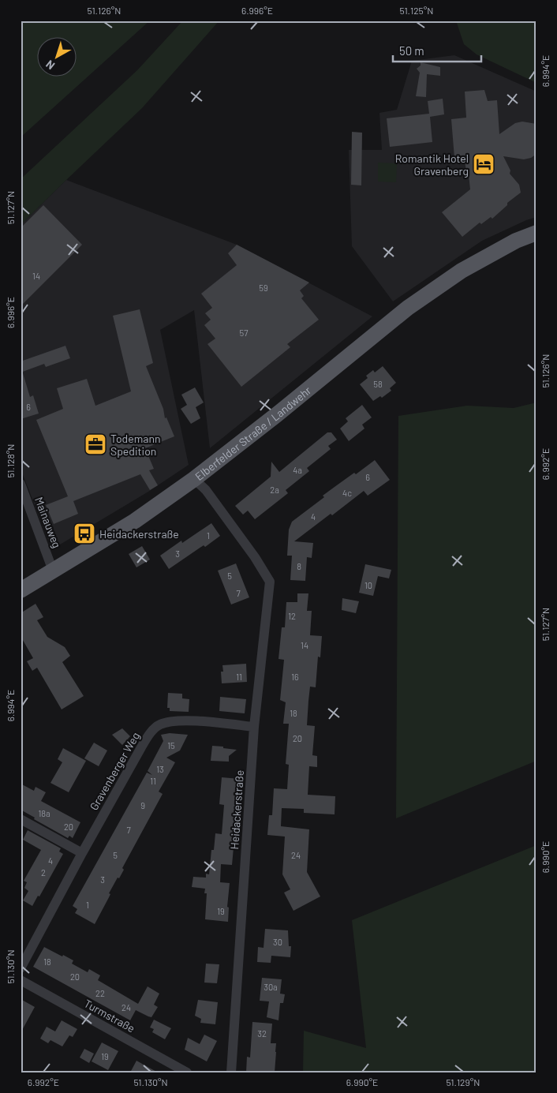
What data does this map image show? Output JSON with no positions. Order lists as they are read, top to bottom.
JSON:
{
  "streets": {
    "main road": ["Elberfelder Straße / Landwehr"],
    "street": [
      "Mainauweg",
      "Gravenberger Weg",
      "Heidackerstraße",
      "Turmstraße"
    ]
  },
  "crossings": [
    ["Elberfelder Straße / Landwehr", "Mainauweg"],
    ["Elberfelder Straße / Landwehr", "Heidackerstraße"],
    ["Gravenberger Weg", "Heidackerstraße"]
  ],
  "places": {
    "hotel": ["Romantik Hotel Gravenberg"],
    "office": ["Todemann Spedition"],
    "bus stop": ["Heidackerstraße"]
  },
  "house_numbers": [
    "14",
    "59",
    "57",
    "58",
    "6",
    "4a",
    "6",
    "2a",
    "4c",
    "4",
    "1",
    "3",
    "8",
    "5",
    "10",
    "7",
    "12",
    "14",
    "11",
    "16",
    "18",
    "20",
    "15",
    "13",
    "11",
    "9",
    "18a",
    "20",
    "7",
    "5",
    "24",
    "4",
    "2",
    "3",
    "1",
    "19",
    "30",
    "18",
    "20",
    "30a",
    "22",
    "24",
    "32",
    "19"
  ],
  "scale_bar": "50 m",
  "north": "bottom left",
  "coordinates": [
    "51.126°N",
    "6.996°E",
    "51.125°N",
    "6.994°E",
    "51.127°N",
    "51.128°N",
    "6.992°E",
    "6.990°E",
    "51.130°N",
    "51.129°N"
  ]
}
